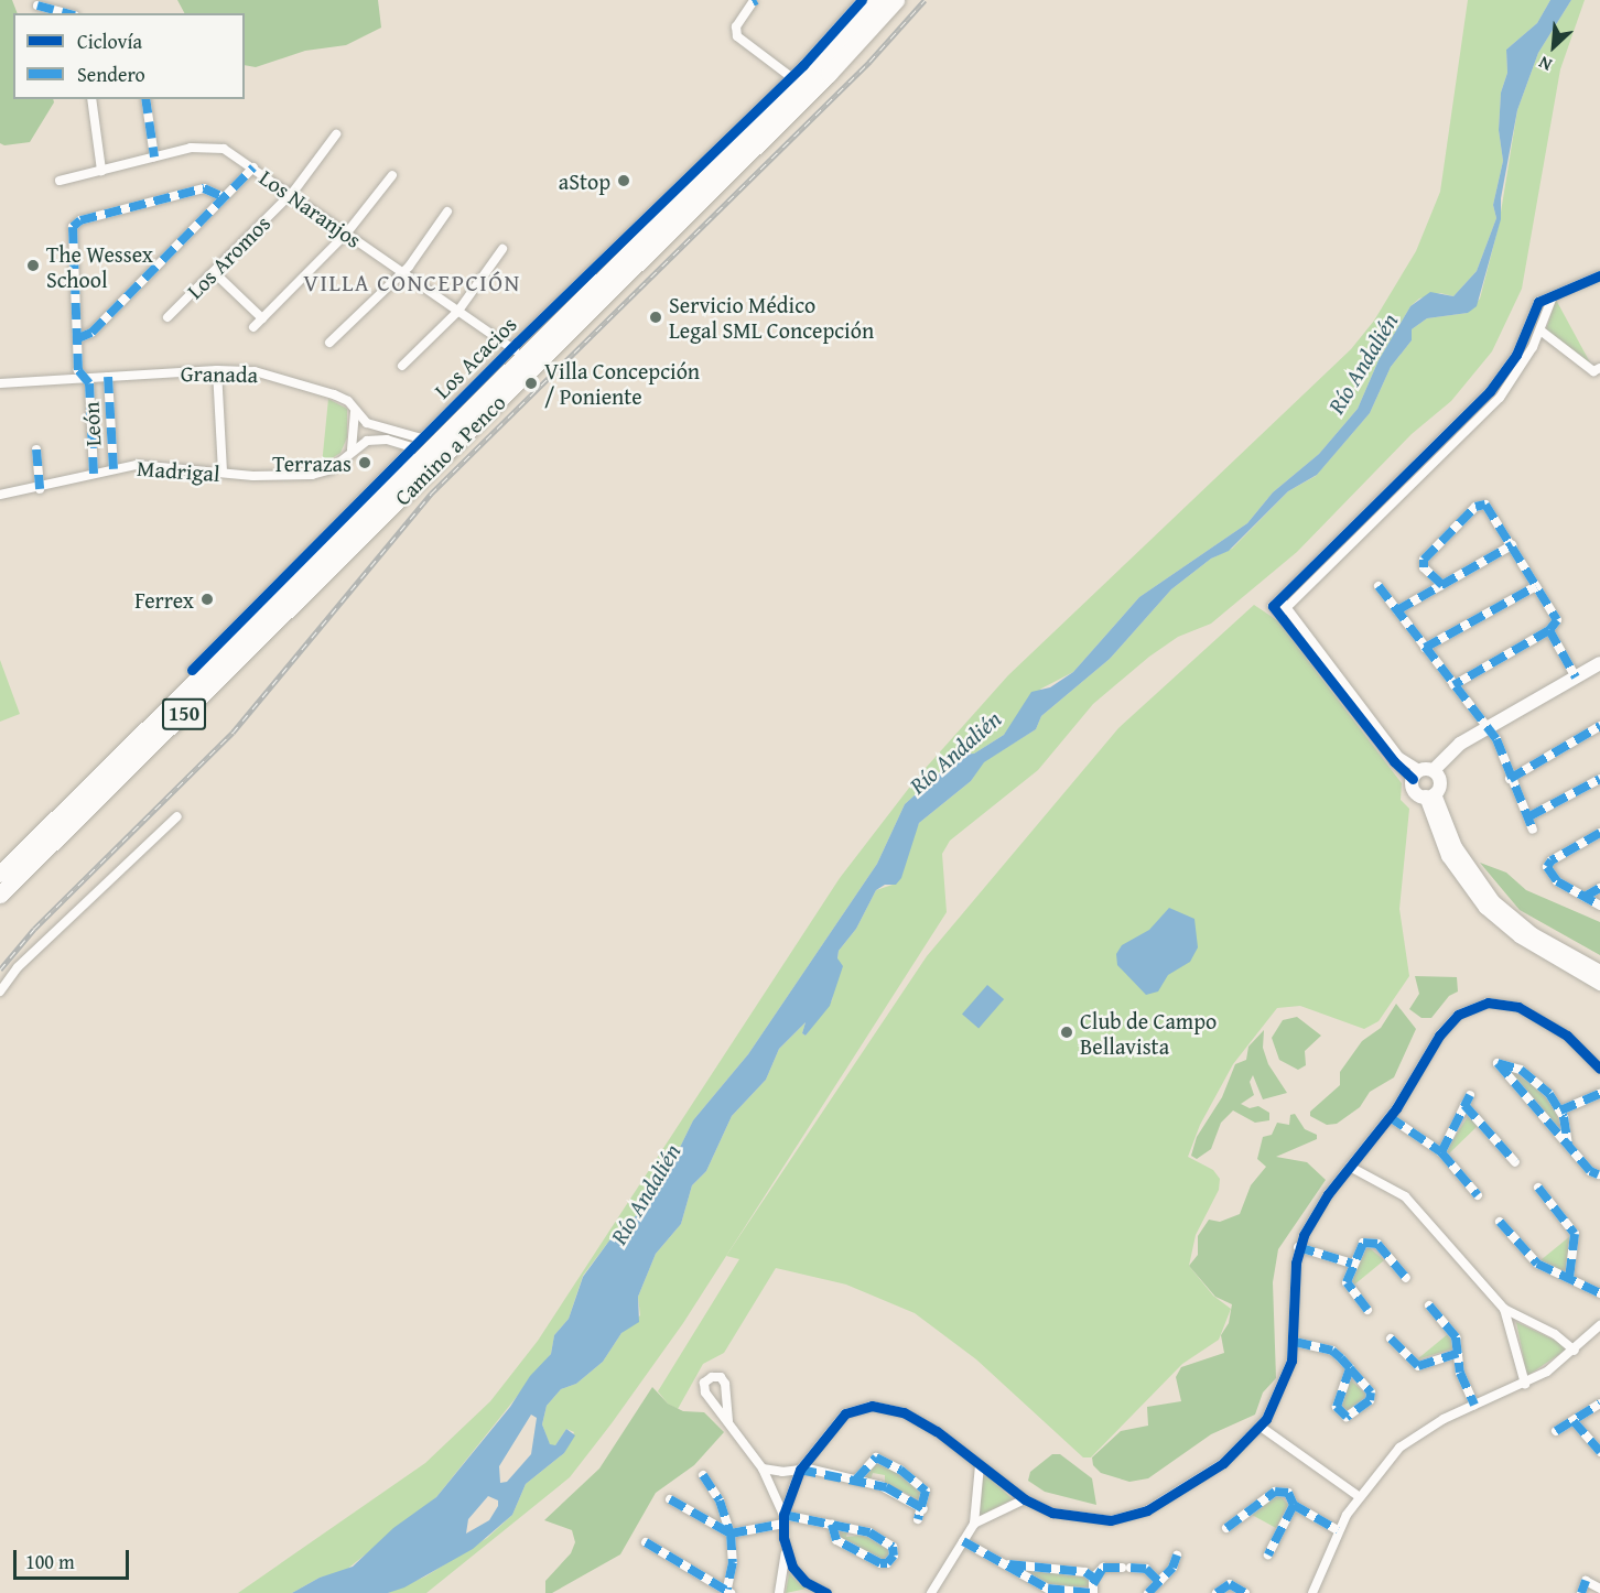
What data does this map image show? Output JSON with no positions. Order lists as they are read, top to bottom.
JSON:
{
  "streets": {
    "highway": ["Camino a Penco", "150"],
    "street": [
      "Los Naranjos",
      "Los Aromos",
      "Los Acacios",
      "Granada",
      "León",
      "Madrigal"
    ]
  },
  "crossings": [
    ["Los Naranjos", "Los Aromos"],
    ["Los Naranjos", "Los Acacios"],
    ["Los Naranjos", "Camino a Penco"],
    ["Los Acacios", "Camino a Penco"],
    ["Granada", "León"],
    ["Granada", "Camino a Penco"],
    ["Granada", "Madrigal"],
    ["León", "Madrigal"],
    ["Camino a Penco", "Madrigal"]
  ],
  "districts": ["VILLA CONCEPCIÓN"],
  "water": ["Río Andalién"],
  "places": [
    "aStop",
    "The Wessex School",
    "Servicio Médico Legal SML Concepción",
    "Villa Concepción / Poniente",
    "Terrazas",
    "Ferrex",
    "Club de Campo Bellavista"
  ],
  "legend": ["Ciclovía", "Sendero"],
  "scale_bar": "100 m",
  "north": "bottom left"
}
